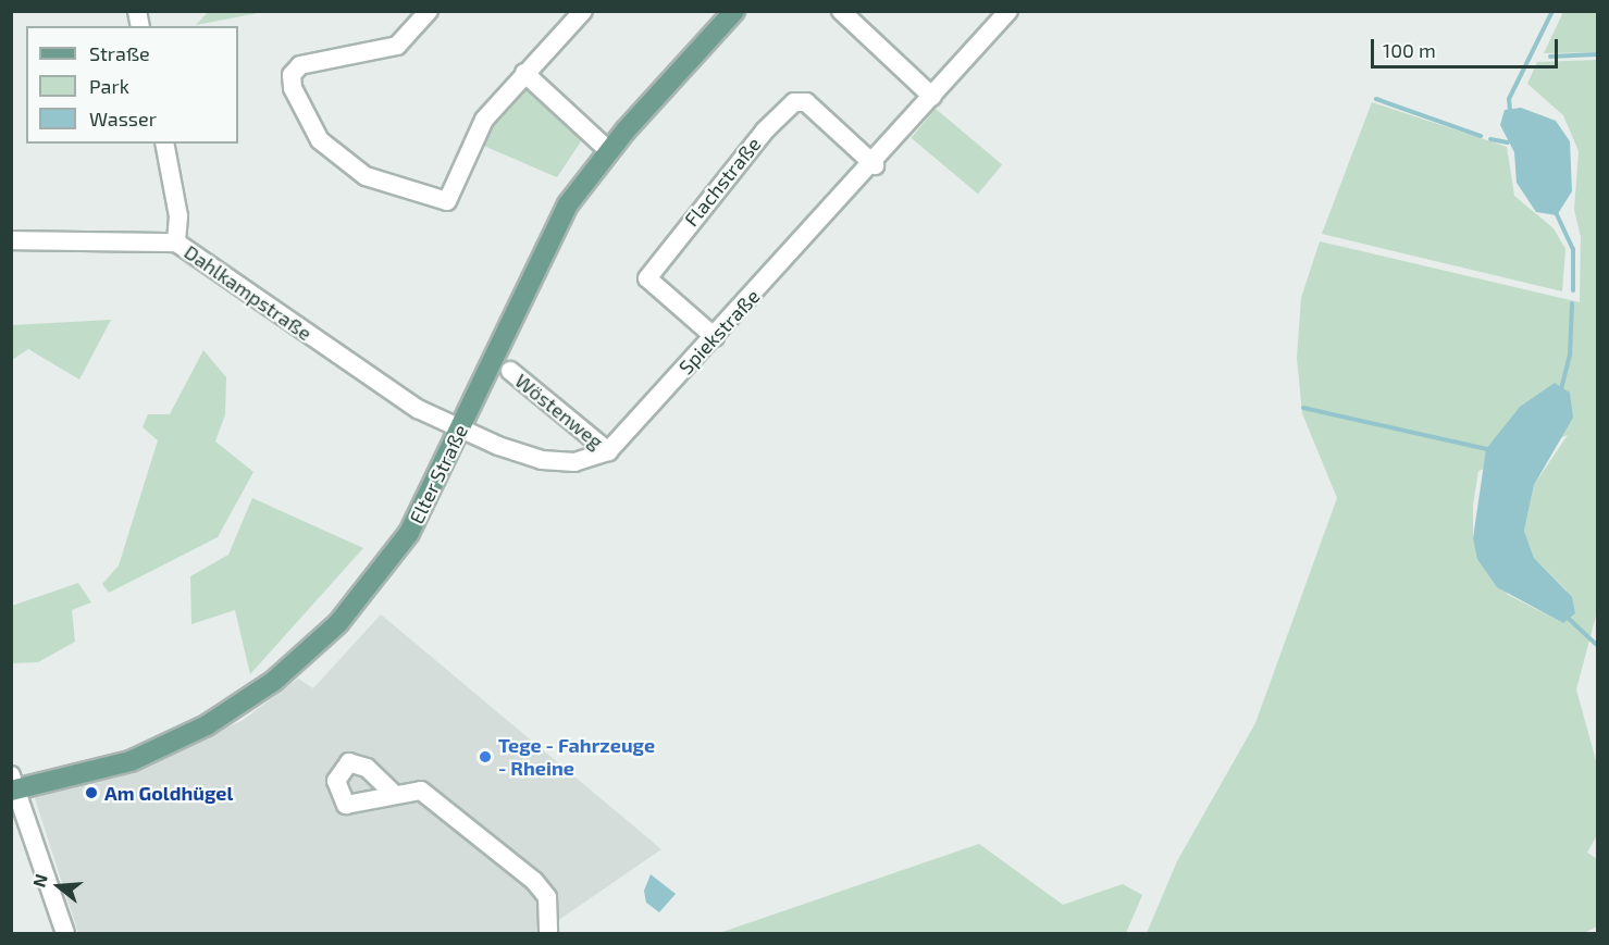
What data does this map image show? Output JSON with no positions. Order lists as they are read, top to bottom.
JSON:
{
  "streets": {
    "main road": ["Elter Straße"],
    "street": [
      "Flachstraße",
      "Dahlkampstraße",
      "Spiekstraße",
      "Wöstenweg"
    ]
  },
  "crossings": [
    ["Flachstraße", "Spiekstraße"],
    ["Dahlkampstraße", "Elter Straße"],
    ["Spiekstraße", "Wöstenweg"]
  ],
  "places": ["Tege - Fahrzeuge - Rheine", "Am Goldhügel"],
  "legend": ["Straße", "Park", "Wasser"],
  "scale_bar": "100 m",
  "north": "left"
}
